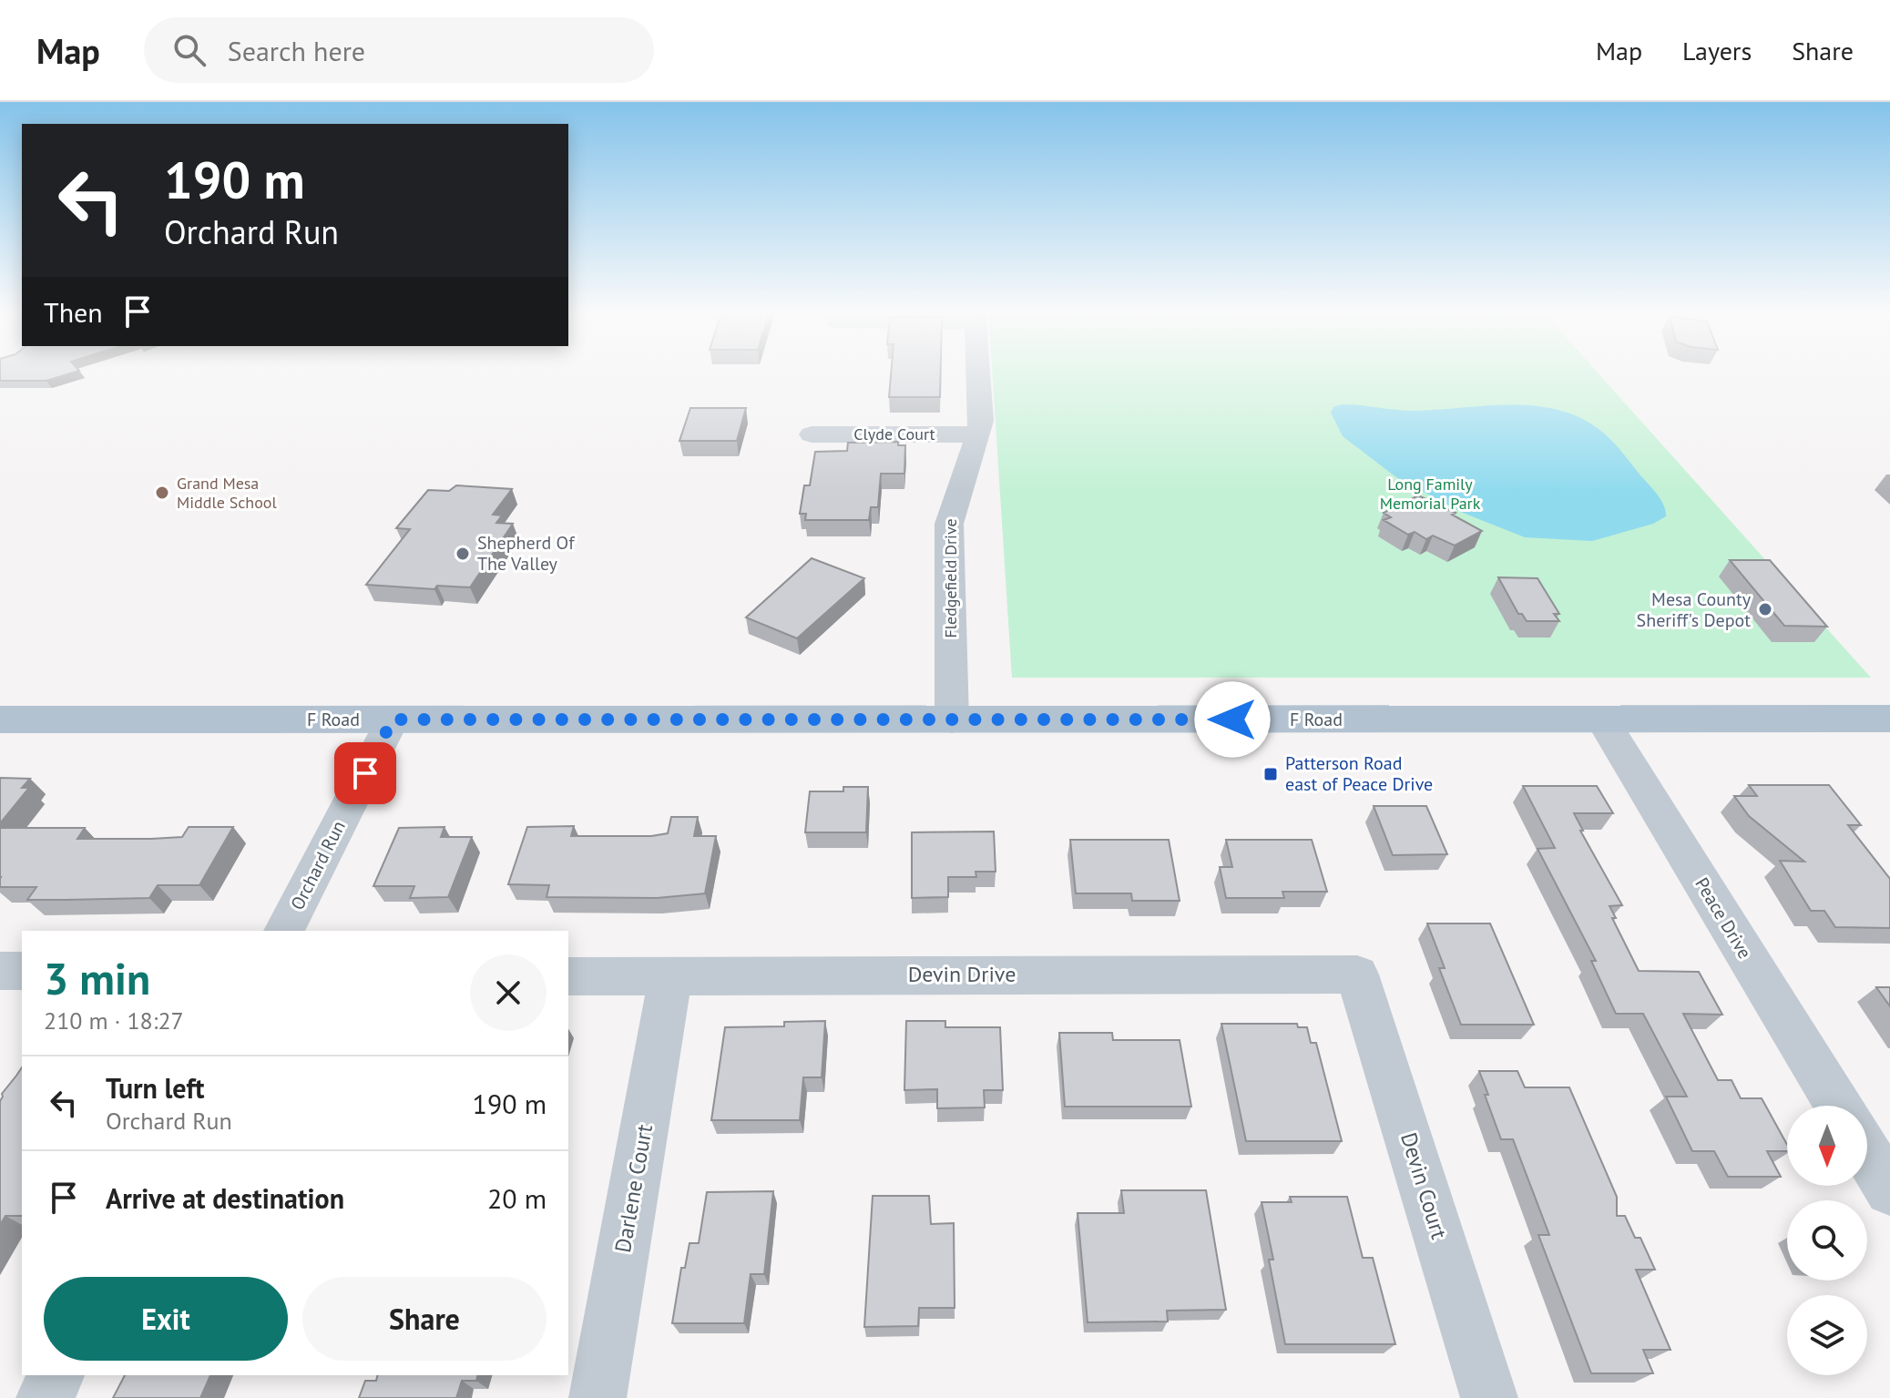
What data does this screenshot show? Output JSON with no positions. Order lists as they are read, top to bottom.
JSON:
{
  "streets": {
    "main road": ["F Road"],
    "street": [
      "Clyde Court",
      "Fledgefield Drive",
      "Orchard Run",
      "Peace Drive",
      "Devin Drive",
      "Devin Court",
      "Darlene Court"
    ]
  },
  "crossings": [
    ["Clyde Court", "Fledgefield Drive"],
    ["Fledgefield Drive", "F Road"],
    ["F Road", "Orchard Run"],
    ["F Road", "Peace Drive"],
    ["Devin Drive", "Devin Court"],
    ["Devin Drive", "Darlene Court"]
  ],
  "parks": ["Long Family Memorial Park"],
  "places": {
    "other": ["Grand Mesa Middle School", "Shepherd Of The Valley", "Mesa County Sheriff's Depot"],
    "transit": ["Patterson Road east of Peace Drive"]
  },
  "north": "bottom",
  "page": {
    "header": "Map",
    "search": "Search here",
    "nav": ["Map", "Layers", "Share"],
    "turn": ["190 m", "Orchard Run"],
    "then": "Then",
    "heading": ["3 min", "210 m · 18:27"],
    "list": [
      {
        "name": "Turn left",
        "note": "Orchard Run",
        "value": "190 m"
      },
      {
        "name": "Arrive at destination",
        "value": "20 m"
      }
    ],
    "buttons": ["Exit", "Share"]
  }
}
